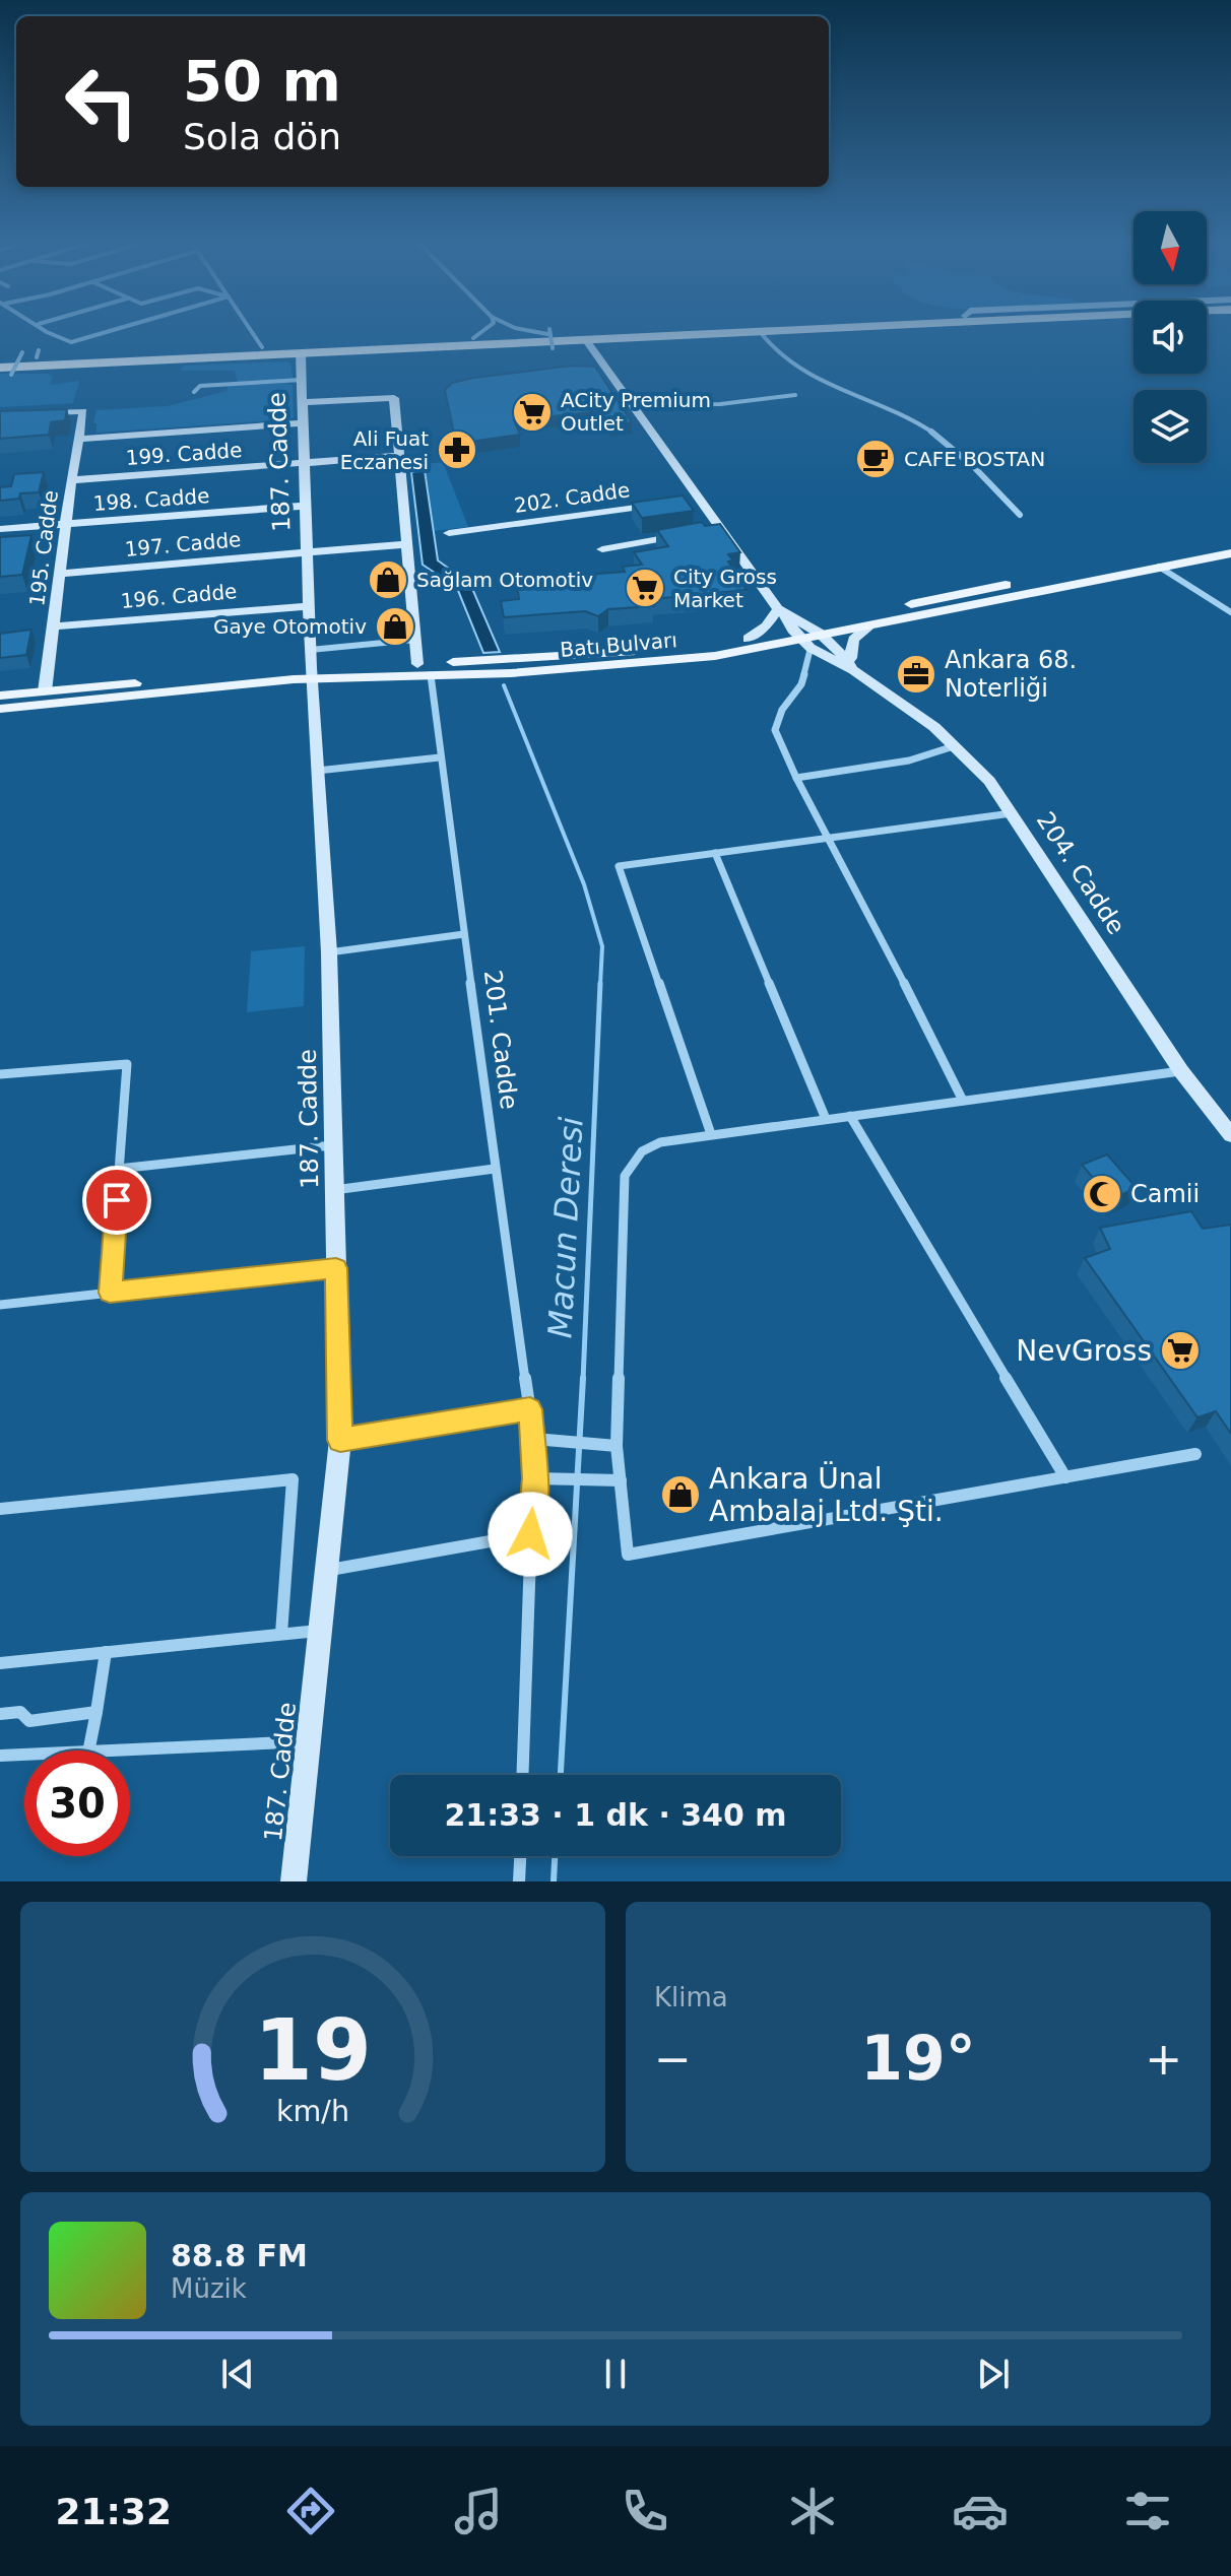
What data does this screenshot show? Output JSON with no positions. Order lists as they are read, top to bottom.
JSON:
{
  "streets": {
    "main road": ["Batı Bulvarı"],
    "street": [
      "199. Cadde",
      "187. Cadde",
      "202. Cadde",
      "198. Cadde",
      "197. Cadde",
      "195. Cadde",
      "196. Cadde",
      "204. Cadde",
      "201. Cadde"
    ]
  },
  "crossings": [
    ["199. Cadde", "187. Cadde"],
    ["199. Cadde", "195. Cadde"],
    ["187. Cadde", "198. Cadde"],
    ["187. Cadde", "197. Cadde"],
    ["187. Cadde", "196. Cadde"],
    ["187. Cadde", "Batı Bulvarı"],
    ["198. Cadde", "195. Cadde"],
    ["197. Cadde", "195. Cadde"],
    ["195. Cadde", "196. Cadde"],
    ["195. Cadde", "Batı Bulvarı"],
    ["Batı Bulvarı", "204. Cadde"],
    ["Batı Bulvarı", "201. Cadde"]
  ],
  "water": ["Macun Deresi"],
  "places": {
    "supermarket": ["ACity Premium Outlet", "City Gross Market", "NevGross"],
    "pharmacy": ["Ali Fuat Eczanesi"],
    "cafe": ["CAFE BOSTAN"],
    "shop": ["Sağlam Otomotiv", "Gaye Otomotiv", "Ankara Ünal Ambalaj Ltd. Şti."],
    "office": ["Ankara 68. Noterliği"],
    "mosque": ["Camii"]
  },
  "north": "bottom",
  "page": {
    "turn": ["50 m", "Sola dön"],
    "limit": "30",
    "trip": "21:33 · 1 dk · 340 m",
    "tile": "Klima",
    "heat": ["−", "19°", "+"],
    "song": ["88.8 FM", "Müzik"],
    "tabs": "21:32",
    "gauge": ["19", "km/h"]
  }
}
